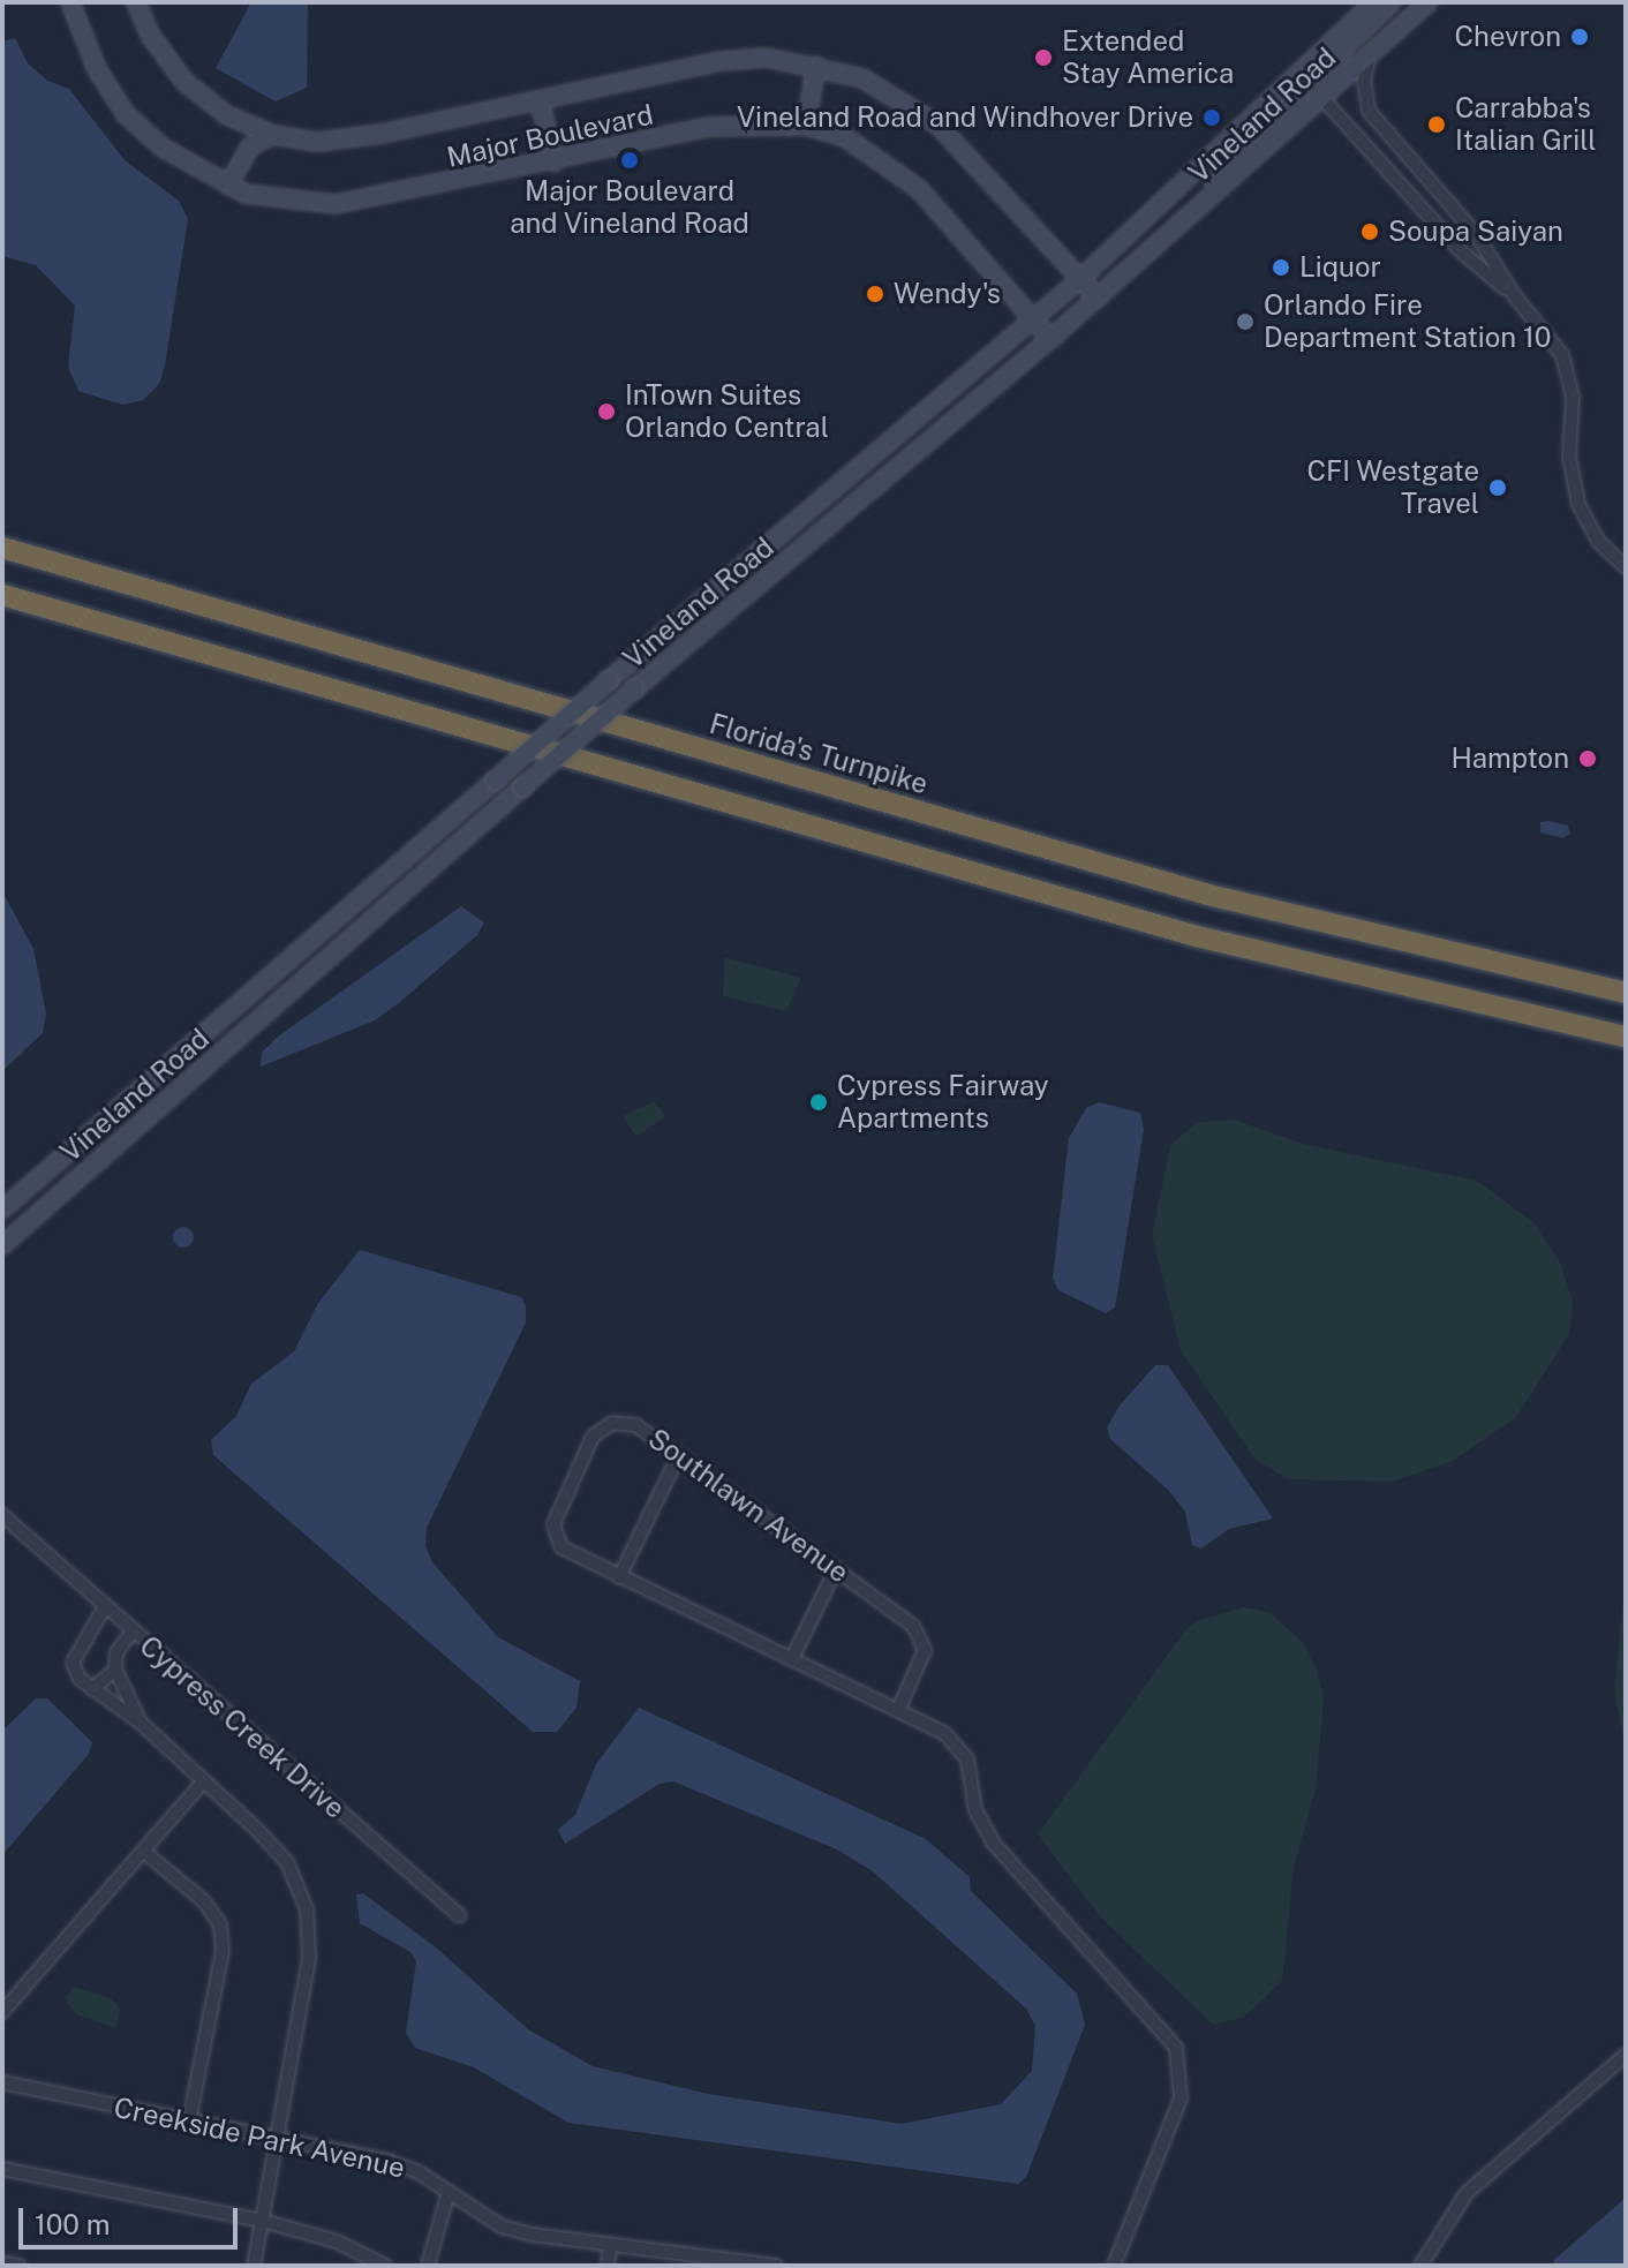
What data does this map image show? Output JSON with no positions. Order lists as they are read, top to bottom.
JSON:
{
  "streets": {
    "highway": ["Florida's Turnpike"],
    "street": [
      "Vineland Road",
      "Major Boulevard",
      "Southlawn Avenue",
      "Cypress Creek Drive",
      "Creekside Park Avenue"
    ]
  },
  "crossings": [
    ["Vineland Road", "Major Boulevard"]
  ],
  "places": [
    "Chevron",
    "Extended Stay America",
    "Vineland Road and Windhover Drive",
    "Carrabba's Italian Grill",
    "Major Boulevard and Vineland Road",
    "Soupa Saiyan",
    "Liquor",
    "Wendy's",
    "Orlando Fire Department Station 10",
    "InTown Suites Orlando Central",
    "CFI Westgate Travel",
    "Hampton",
    "Cypress Fairway Apartments"
  ],
  "scale_bar": "100 m"
}
